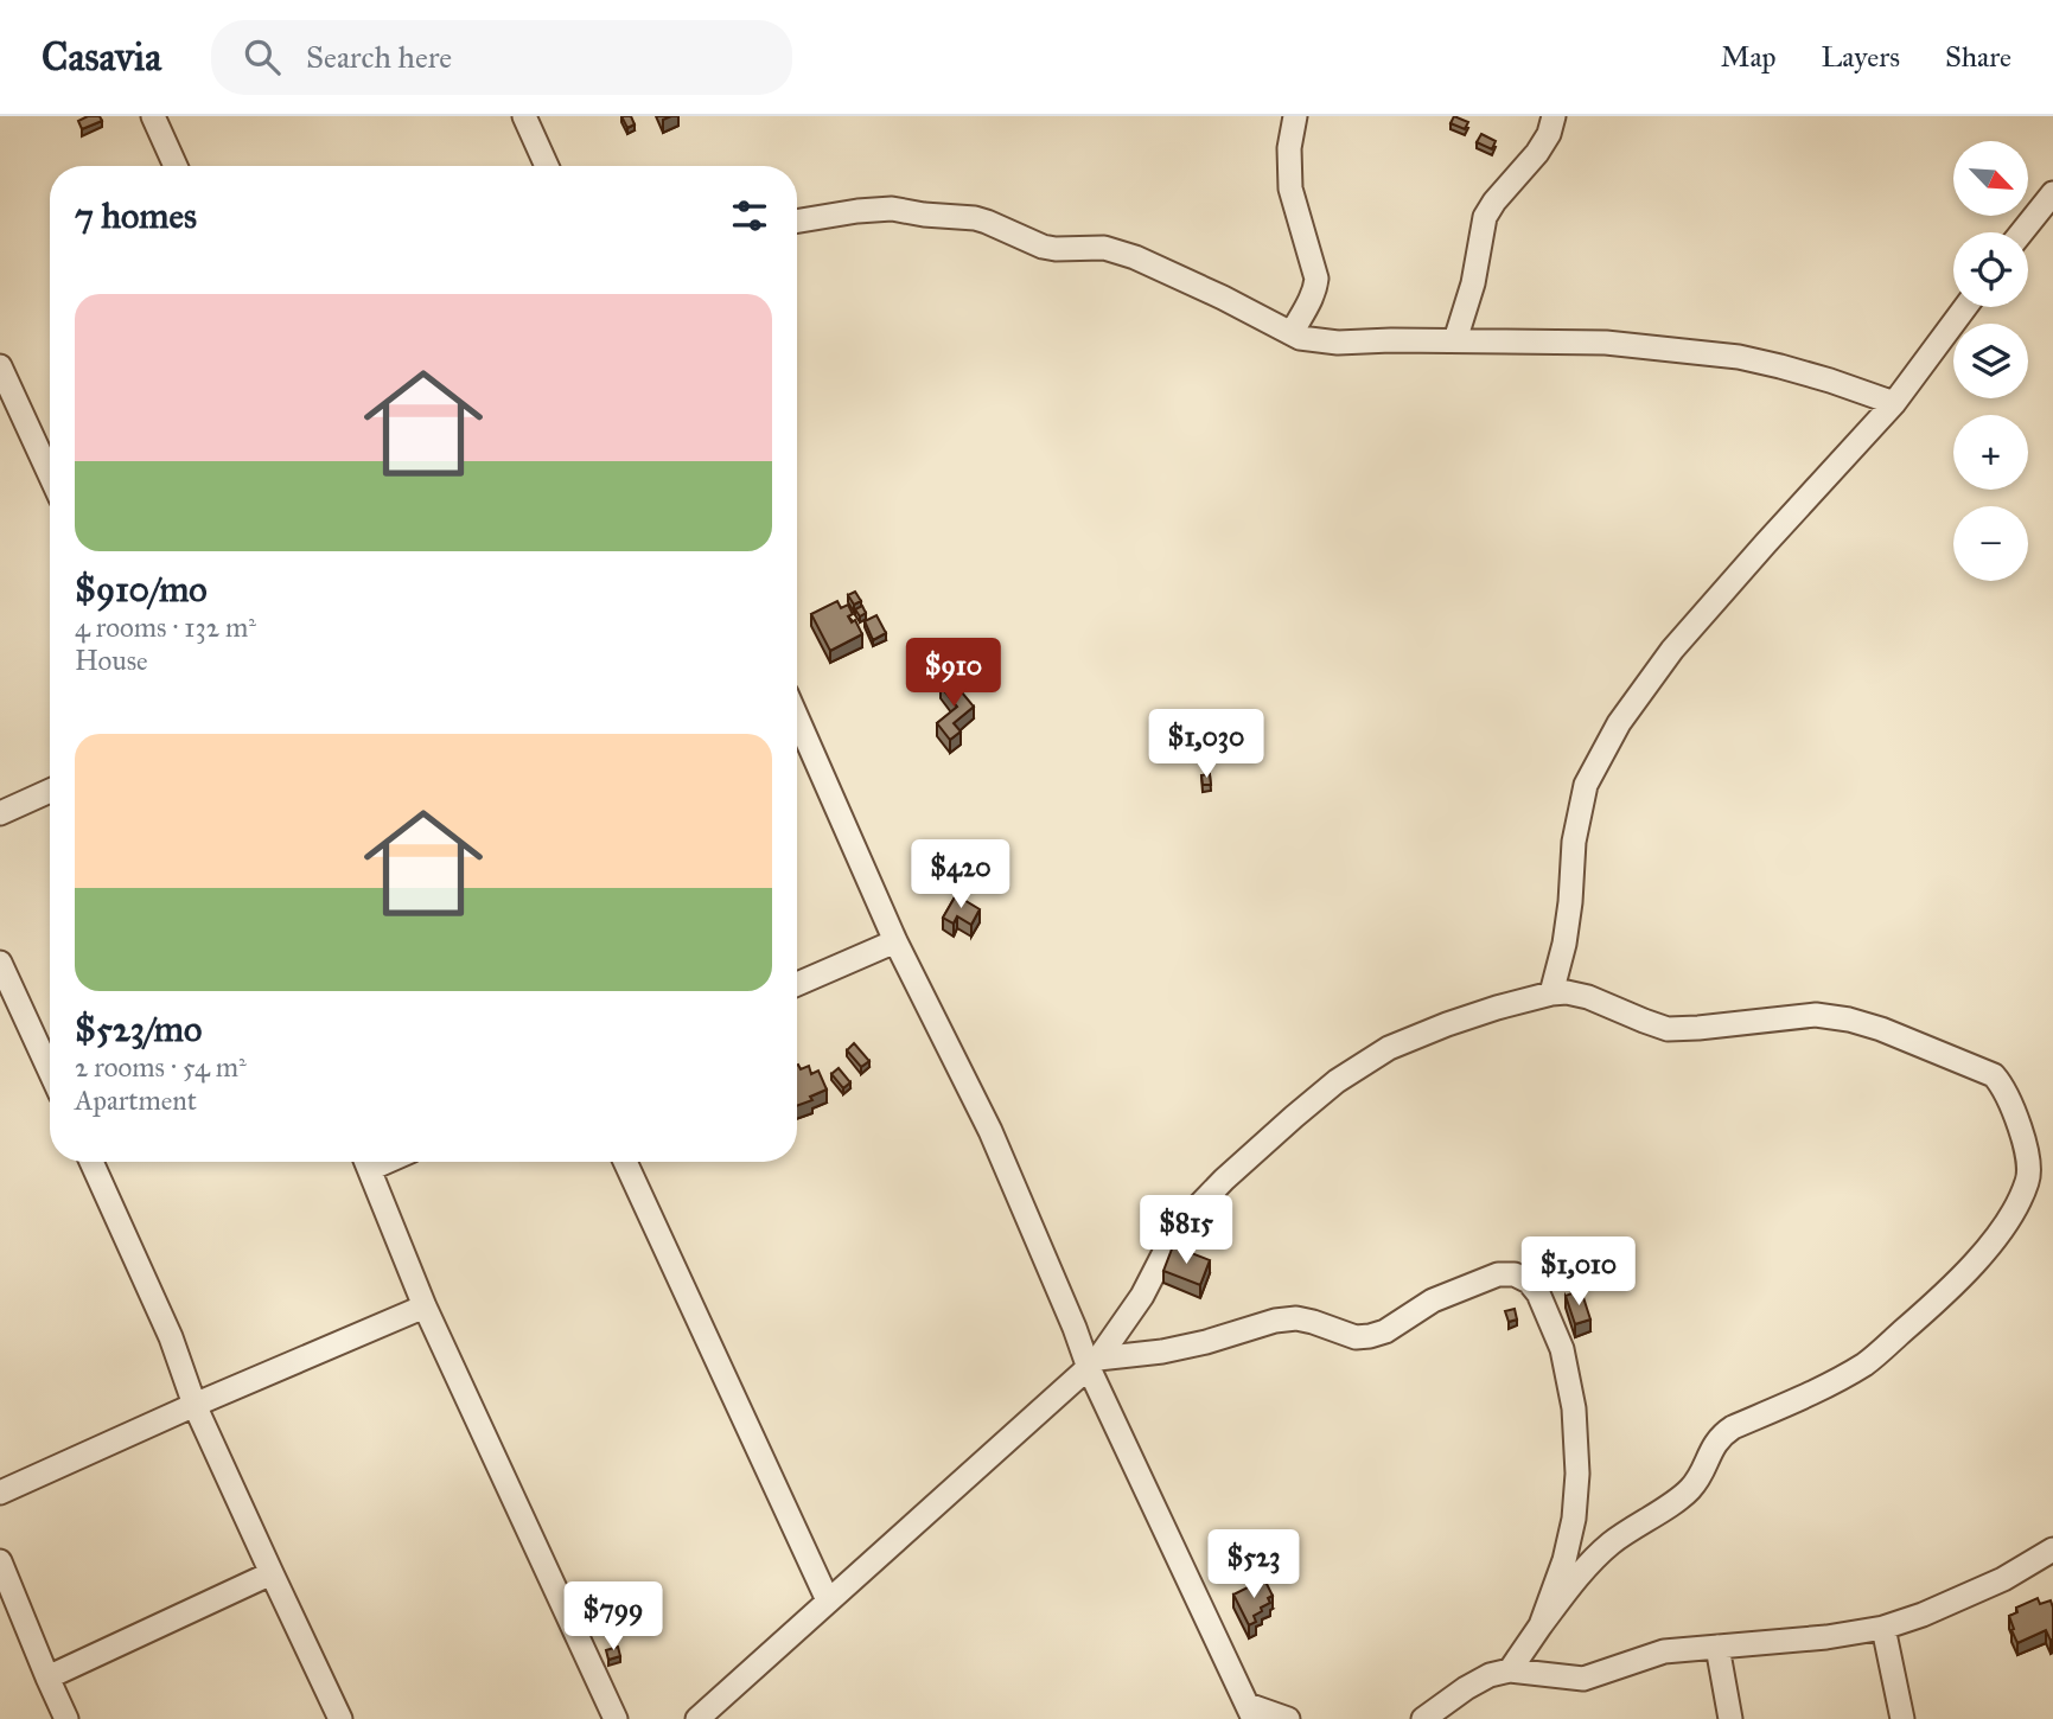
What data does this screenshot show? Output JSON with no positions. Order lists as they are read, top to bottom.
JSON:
{
  "north": "bottom right",
  "page": {
    "header": "Casavia",
    "search": "Search here",
    "nav": ["Map", "Layers", "Share"],
    "map_buttons": ["+", "−"],
    "heading": "7 homes",
    "list": [
      {
        "name": "$910/mo",
        "note": "4 rooms · 132 m² · House"
      },
      {
        "name": "$523/mo",
        "note": "2 rooms · 54 m² · Apartment"
      }
    ],
    "price": [
      "$910",
      "$1,030",
      "$420",
      "$815",
      "$1,010",
      "$523",
      "$799"
    ]
  }
}
